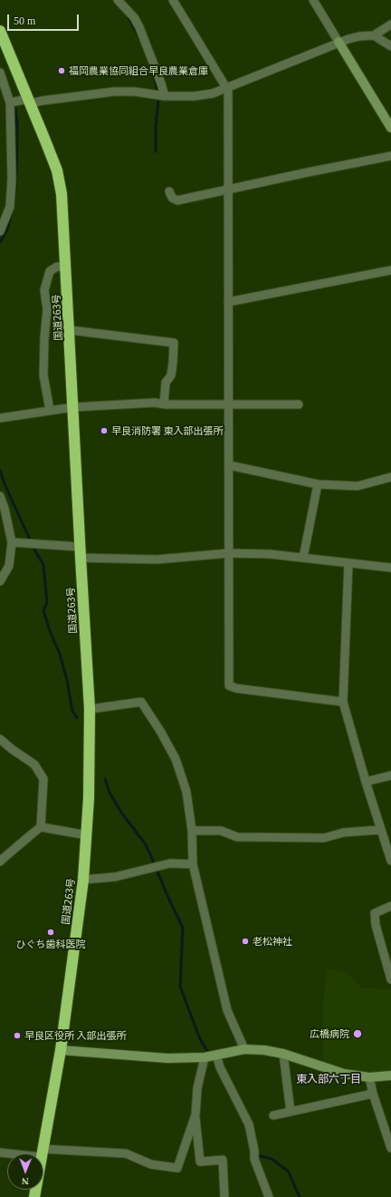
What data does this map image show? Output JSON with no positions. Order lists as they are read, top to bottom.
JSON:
{
  "streets": {
    "highway": ["国道263号"]
  },
  "districts": ["東入部六丁目"],
  "places": [
    "福岡農業協同組合早良農業倉庫",
    "早良消防署 東入部出張所",
    "ひぐち歯科医院",
    "老松神社",
    "広橋病院",
    "早良区役所 入部出張所"
  ],
  "scale_bar": "50 m",
  "north": "bottom"
}
